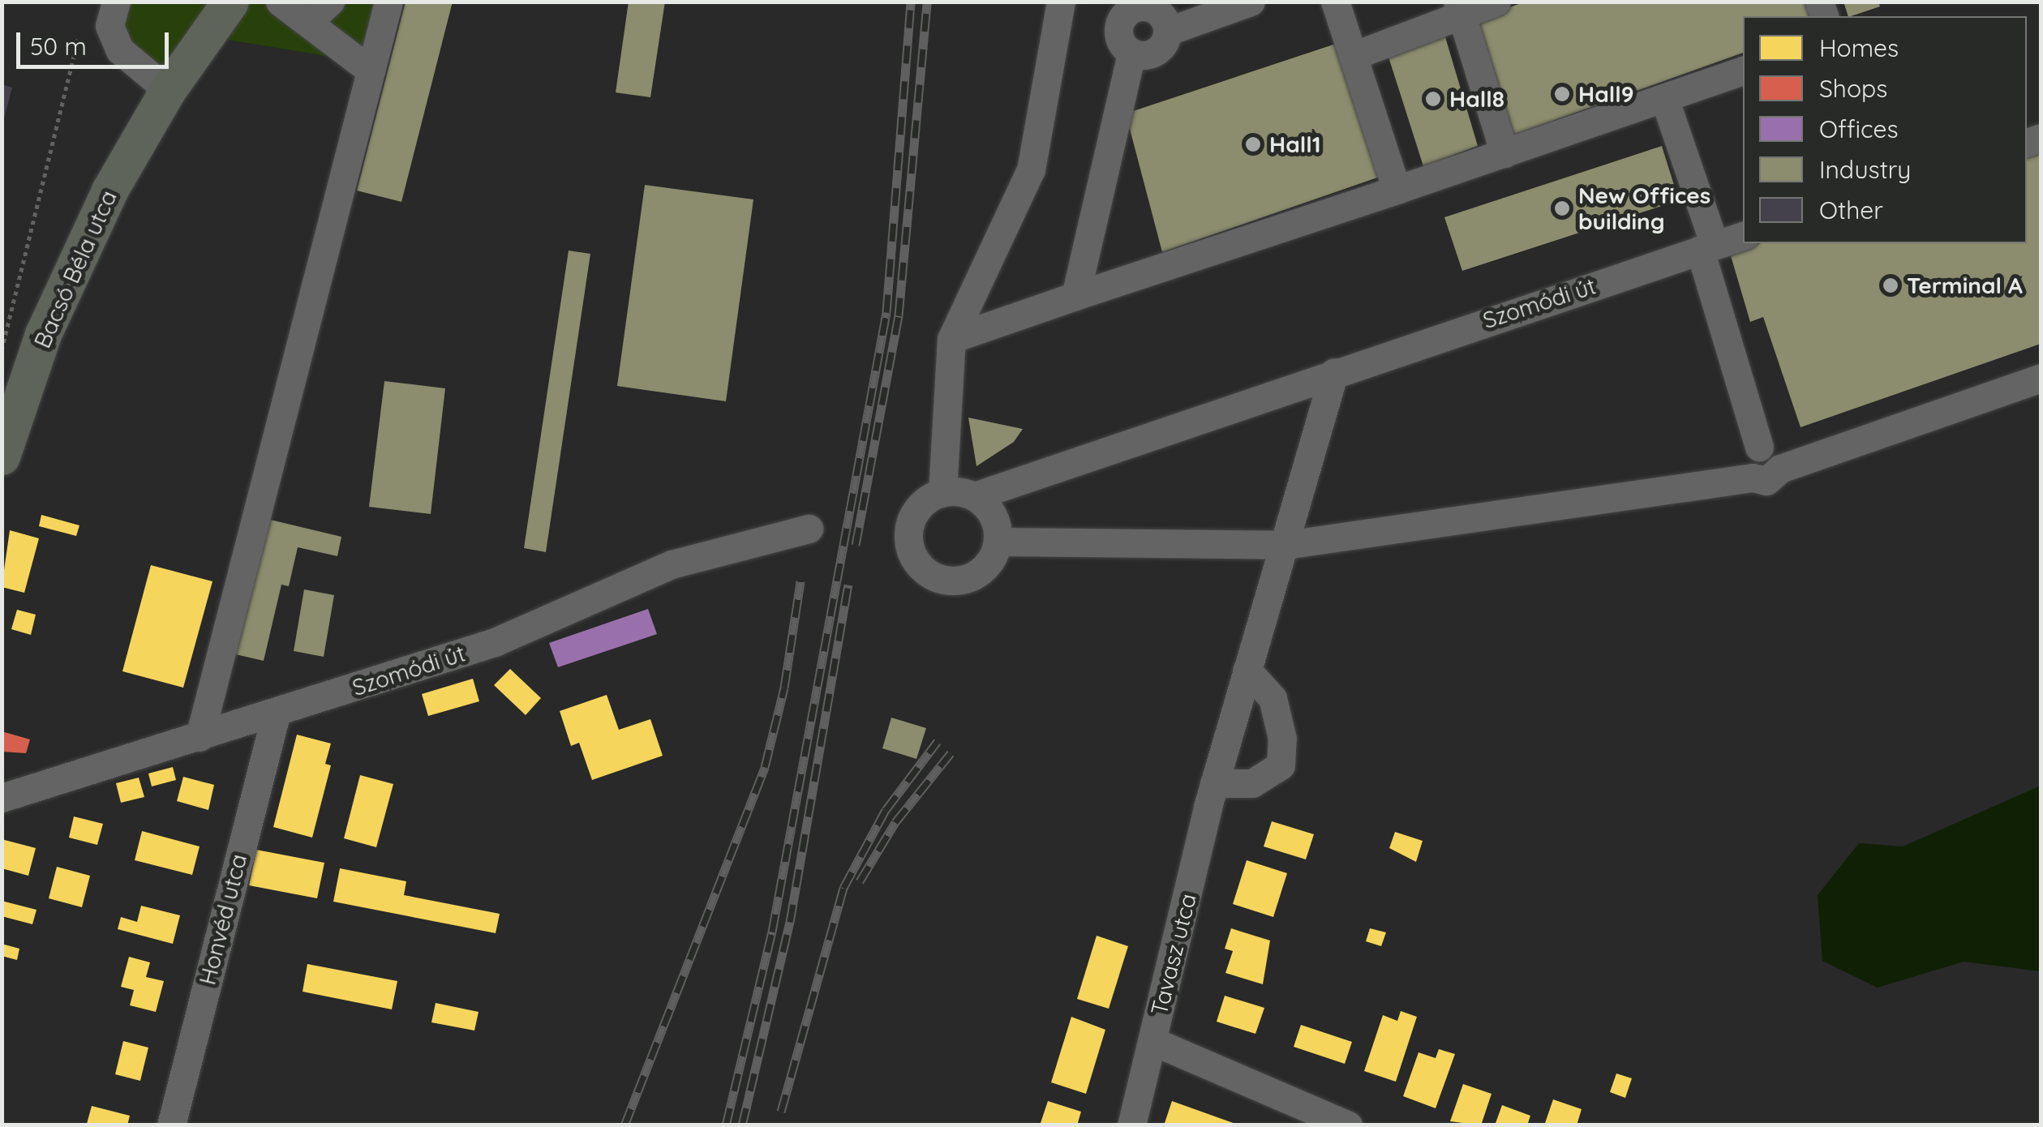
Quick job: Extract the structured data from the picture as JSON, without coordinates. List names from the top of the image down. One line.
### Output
{"streets":{"main road":["Bacsó Béla utca"],"street":["Szomódi út","Honvéd utca","Tavasz utca"]},"crossings":[["Szomódi út","Honvéd utca"],["Szomódi út","Tavasz utca"]],"places":["Hall9","Hall8","Hall1","New Offices building","Terminal A"],"legend":["Homes","Shops","Offices","Industry","Other"],"scale_bar":"50 m"}
